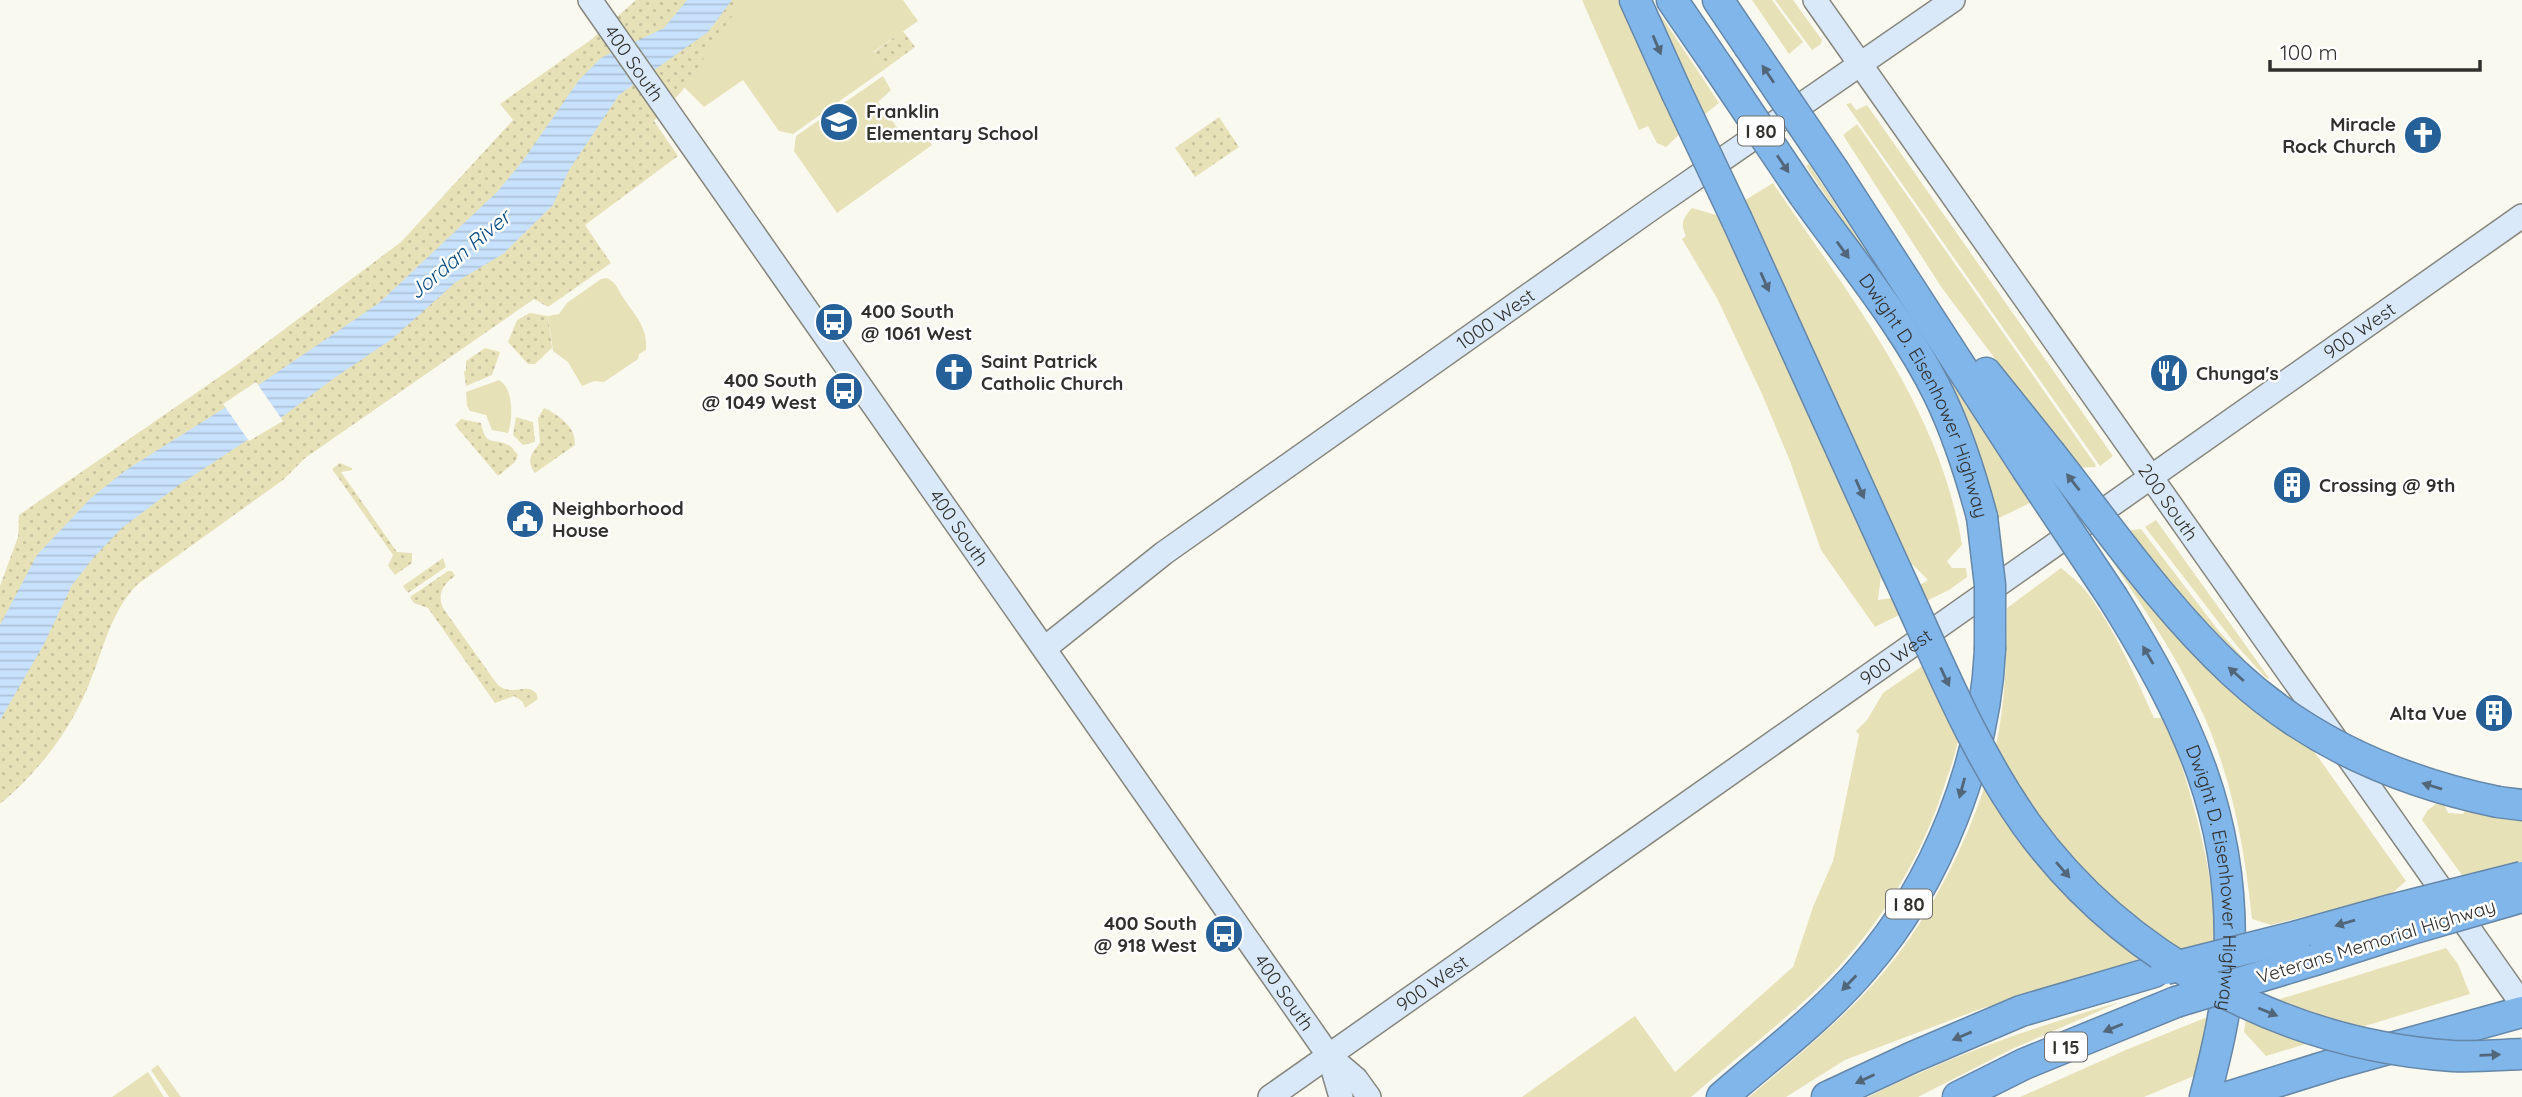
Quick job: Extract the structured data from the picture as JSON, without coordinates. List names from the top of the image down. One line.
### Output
{"streets":{"highway":["I 80","Dwight D. Eisenhower Highway","Veterans Memorial Highway","I 15"],"main road":["400 South","1000 West","900 West","200 South"]},"crossings":[["400 South","1000 West"],["400 South","900 West"],["I 80","Dwight D. Eisenhower Highway"],["1000 West","200 South"],["900 West","200 South"]],"water":["Jordan River"],"places":{"school or university":["Franklin Elementary School"],"church":["Miracle Rock Church","Saint Patrick Catholic Church"],"bus stop":["400 South @ 1061 West","400 South @ 1049 West","400 South @ 918 West"],"restaurant":["Chunga's"],"building":["Crossing @ 9th","Alta Vue"],"public building":["Neighborhood House"]},"scale_bar":"100 m"}
